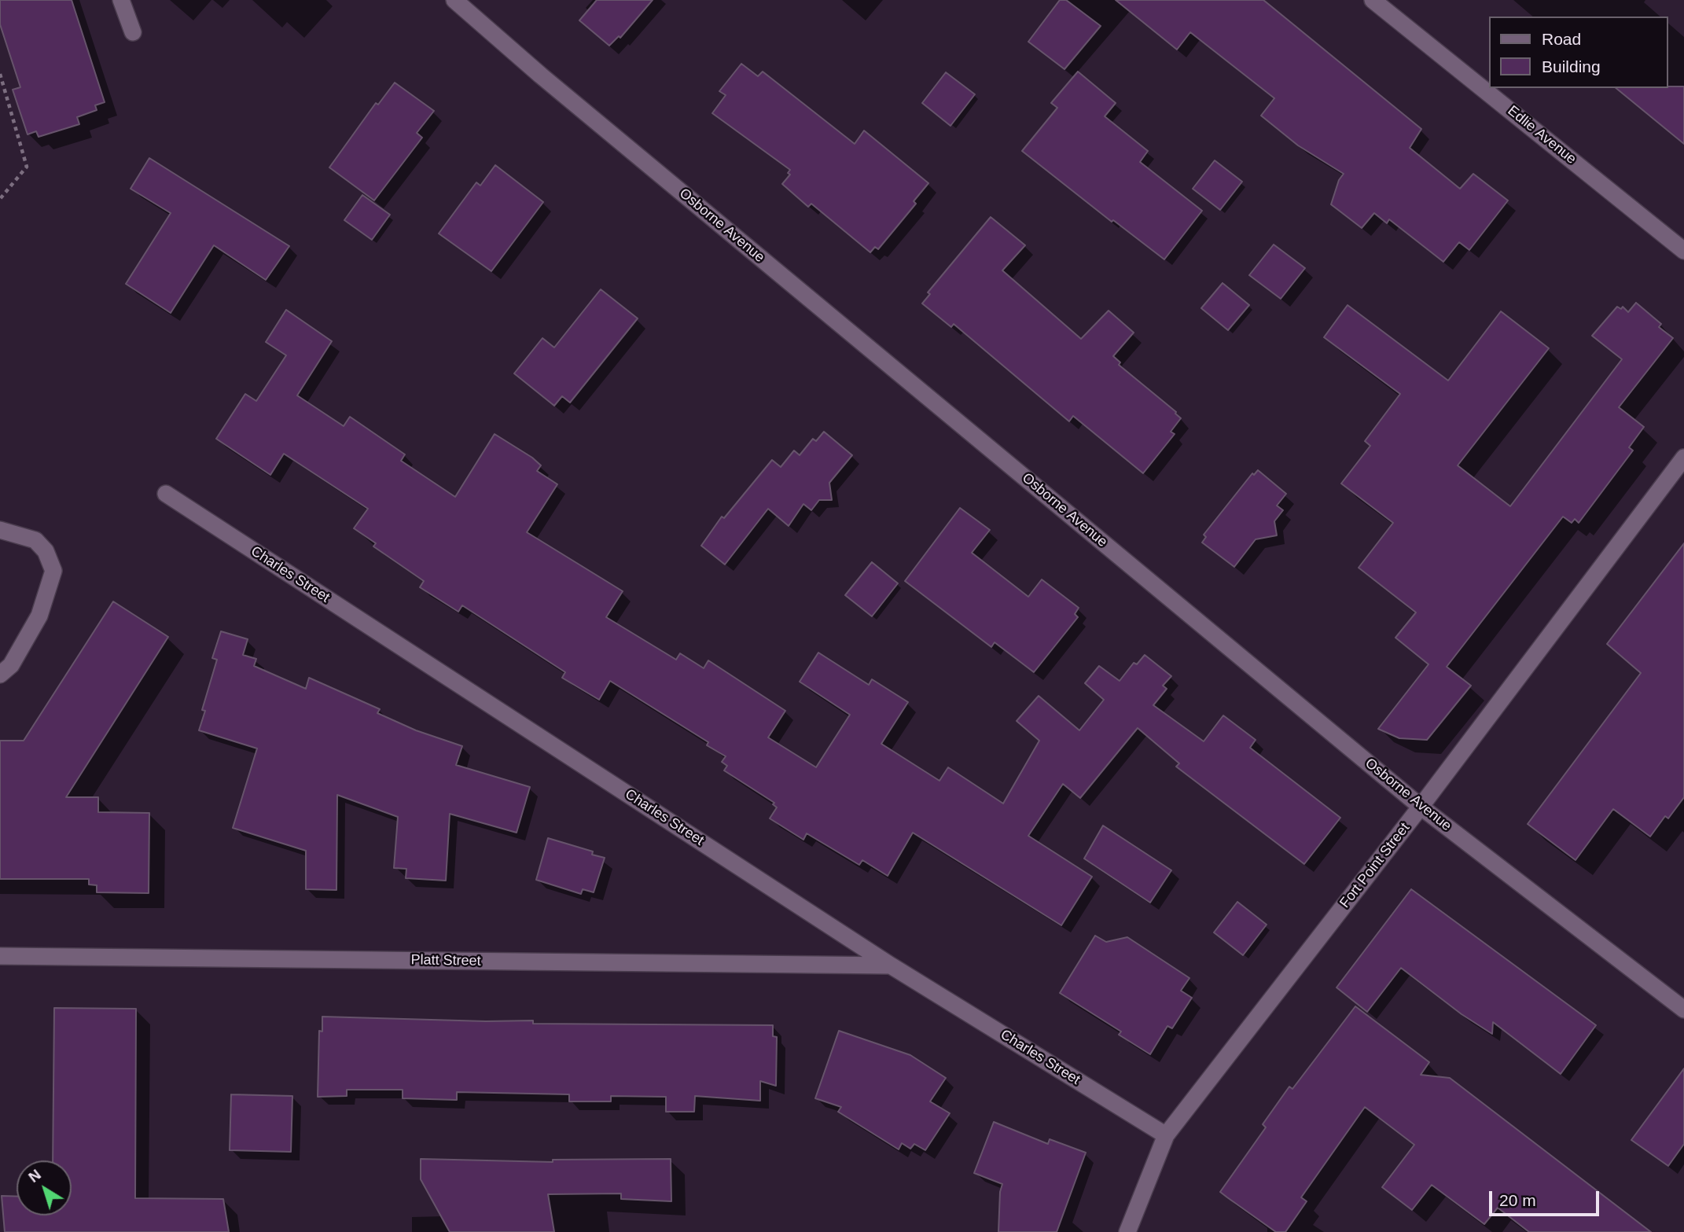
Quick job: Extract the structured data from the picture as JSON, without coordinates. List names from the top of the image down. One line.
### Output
{"streets":{"street":["Edlie Avenue","Osborne Avenue","Charles Street","Fort Point Street","Platt Street"]},"crossings":[["Osborne Avenue","Fort Point Street"],["Charles Street","Fort Point Street"],["Charles Street","Platt Street"]],"legend":["Road","Building"],"scale_bar":"20 m","north":"top left"}
